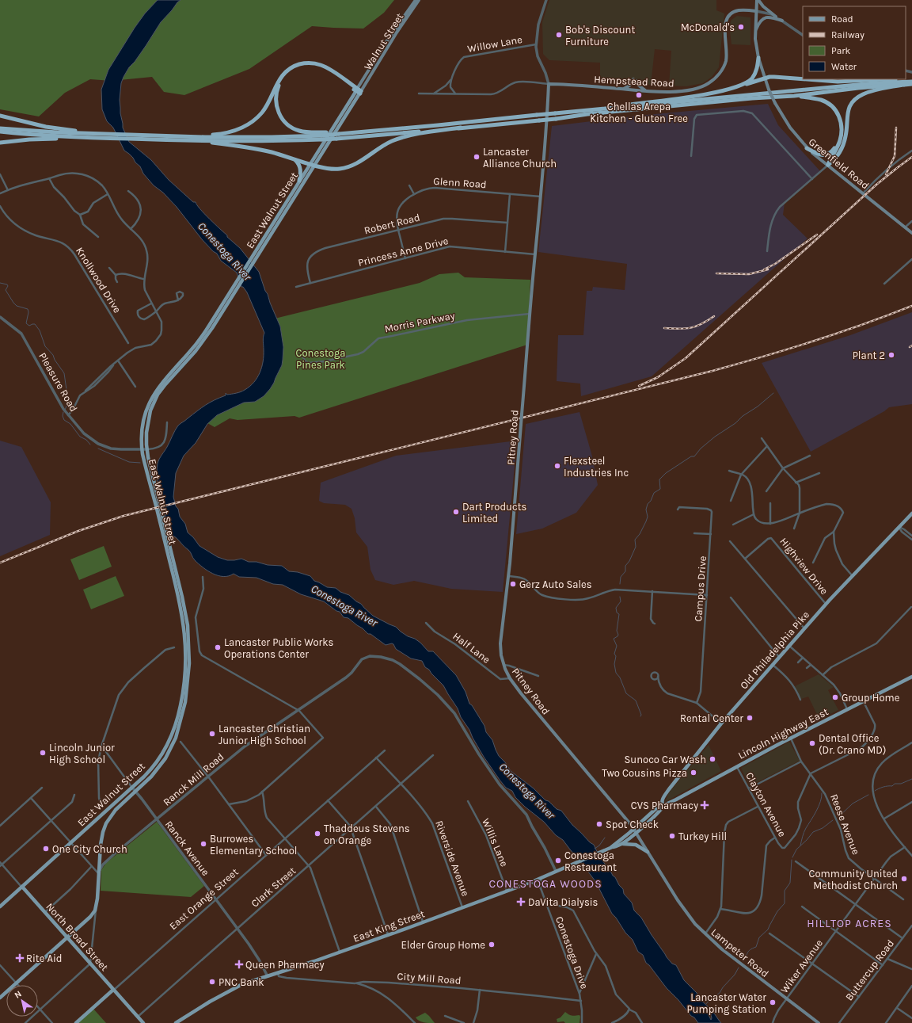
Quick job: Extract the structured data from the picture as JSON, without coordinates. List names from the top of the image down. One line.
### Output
{"streets":{"main road":["Walnut Street","Hempstead Road","Greenfield Road","East Walnut Street","Pitney Road","Old Philadelphia Pike","Lincoln Highway East","East Orange Street","East King Street","North Broad Street","Lampeter Road"],"street":["Willow Lane","Glenn Road","Robert Road","Princess Anne Drive","Knollwood Drive","Morris Parkway","Pleasure Road","Highview Drive","Campus Drive","Half Lane","Ranck Mill Road","Clayton Avenue","Reese Avenue","Willis Lane","Ranck Avenue","Riverside Avenue","Clark Street","Conestoga Drive","Wiker Avenue","Buttercup Road","City Mill Road"]},"crossings":[["Walnut Street","East Walnut Street"],["Willow Lane","Pitney Road"],["Hempstead Road","Greenfield Road"],["Hempstead Road","Pitney Road"],["Glenn Road","Robert Road"],["Glenn Road","Princess Anne Drive"],["Glenn Road","Pitney Road"],["East Walnut Street","Pleasure Road"],["East Walnut Street","Ranck Mill Road"],["East Walnut Street","Ranck Avenue"],["East Walnut Street","North Broad Street"],["Robert Road","Princess Anne Drive"],["Princess Anne Drive","Pitney Road"],["Morris Parkway","Pitney Road"],["Pitney Road","Half Lane"],["Pitney Road","Lincoln Highway East"],["Pitney Road","Lampeter Road"],["Highview Drive","Old Philadelphia Pike"],["Old Philadelphia Pike","Lincoln Highway East"],["Lincoln Highway East","Clayton Avenue"],["Lincoln Highway East","Reese Avenue"],["Lincoln Highway East","East King Street"],["Lincoln Highway East","Lampeter Road"],["Ranck Mill Road","Ranck Avenue"],["Ranck Mill Road","East King Street"],["Clayton Avenue","Reese Avenue"],["Reese Avenue","Wiker Avenue"],["Willis Lane","East King Street"],["Ranck Avenue","Clark Street"],["Ranck Avenue","East Orange Street"],["Ranck Avenue","East King Street"],["Riverside Avenue","Clark Street"],["Riverside Avenue","East Orange Street"],["Riverside Avenue","East King Street"],["Clark Street","North Broad Street"],["East Orange Street","North Broad Street"],["East King Street","Conestoga Drive"],["East King Street","City Mill Road"],["Conestoga Drive","City Mill Road"],["Lampeter Road","Wiker Avenue"]],"districts":["CONESTOGA WOODS","HILLTOP ACRES"],"water":["Conestoga River"],"parks":["Conestoga Pines Park"],"places":{"other":["McDonald's","Bob's Discount Furniture","Chellas Arepa Kitchen - Gluten Free","Lancaster Alliance Church","Plant 2","Flexsteel Industries Inc","Dart Products Limited","Gerz Auto Sales","Lancaster Public Works Operations Center","Group Home","Rental Center","Lancaster Christian Junior High School","Dental Office (Dr. Crano MD)","Lincoln Junior High School","Sunoco Car Wash","Two Cousins Pizza","Spot Check","Thaddeus Stevens on Orange","Turkey Hill","Burrowes Elementary School","One City Church","Conestoga Restaurant","Community United Methodist Church","Elder Group Home","PNC Bank","Lancaster Water Pumping Station"],"health":["CVS Pharmacy","DaVita Dialysis","Rite Aid","Queen Pharmacy"]},"legend":["Road","Railway","Park","Water"],"north":"top left"}
